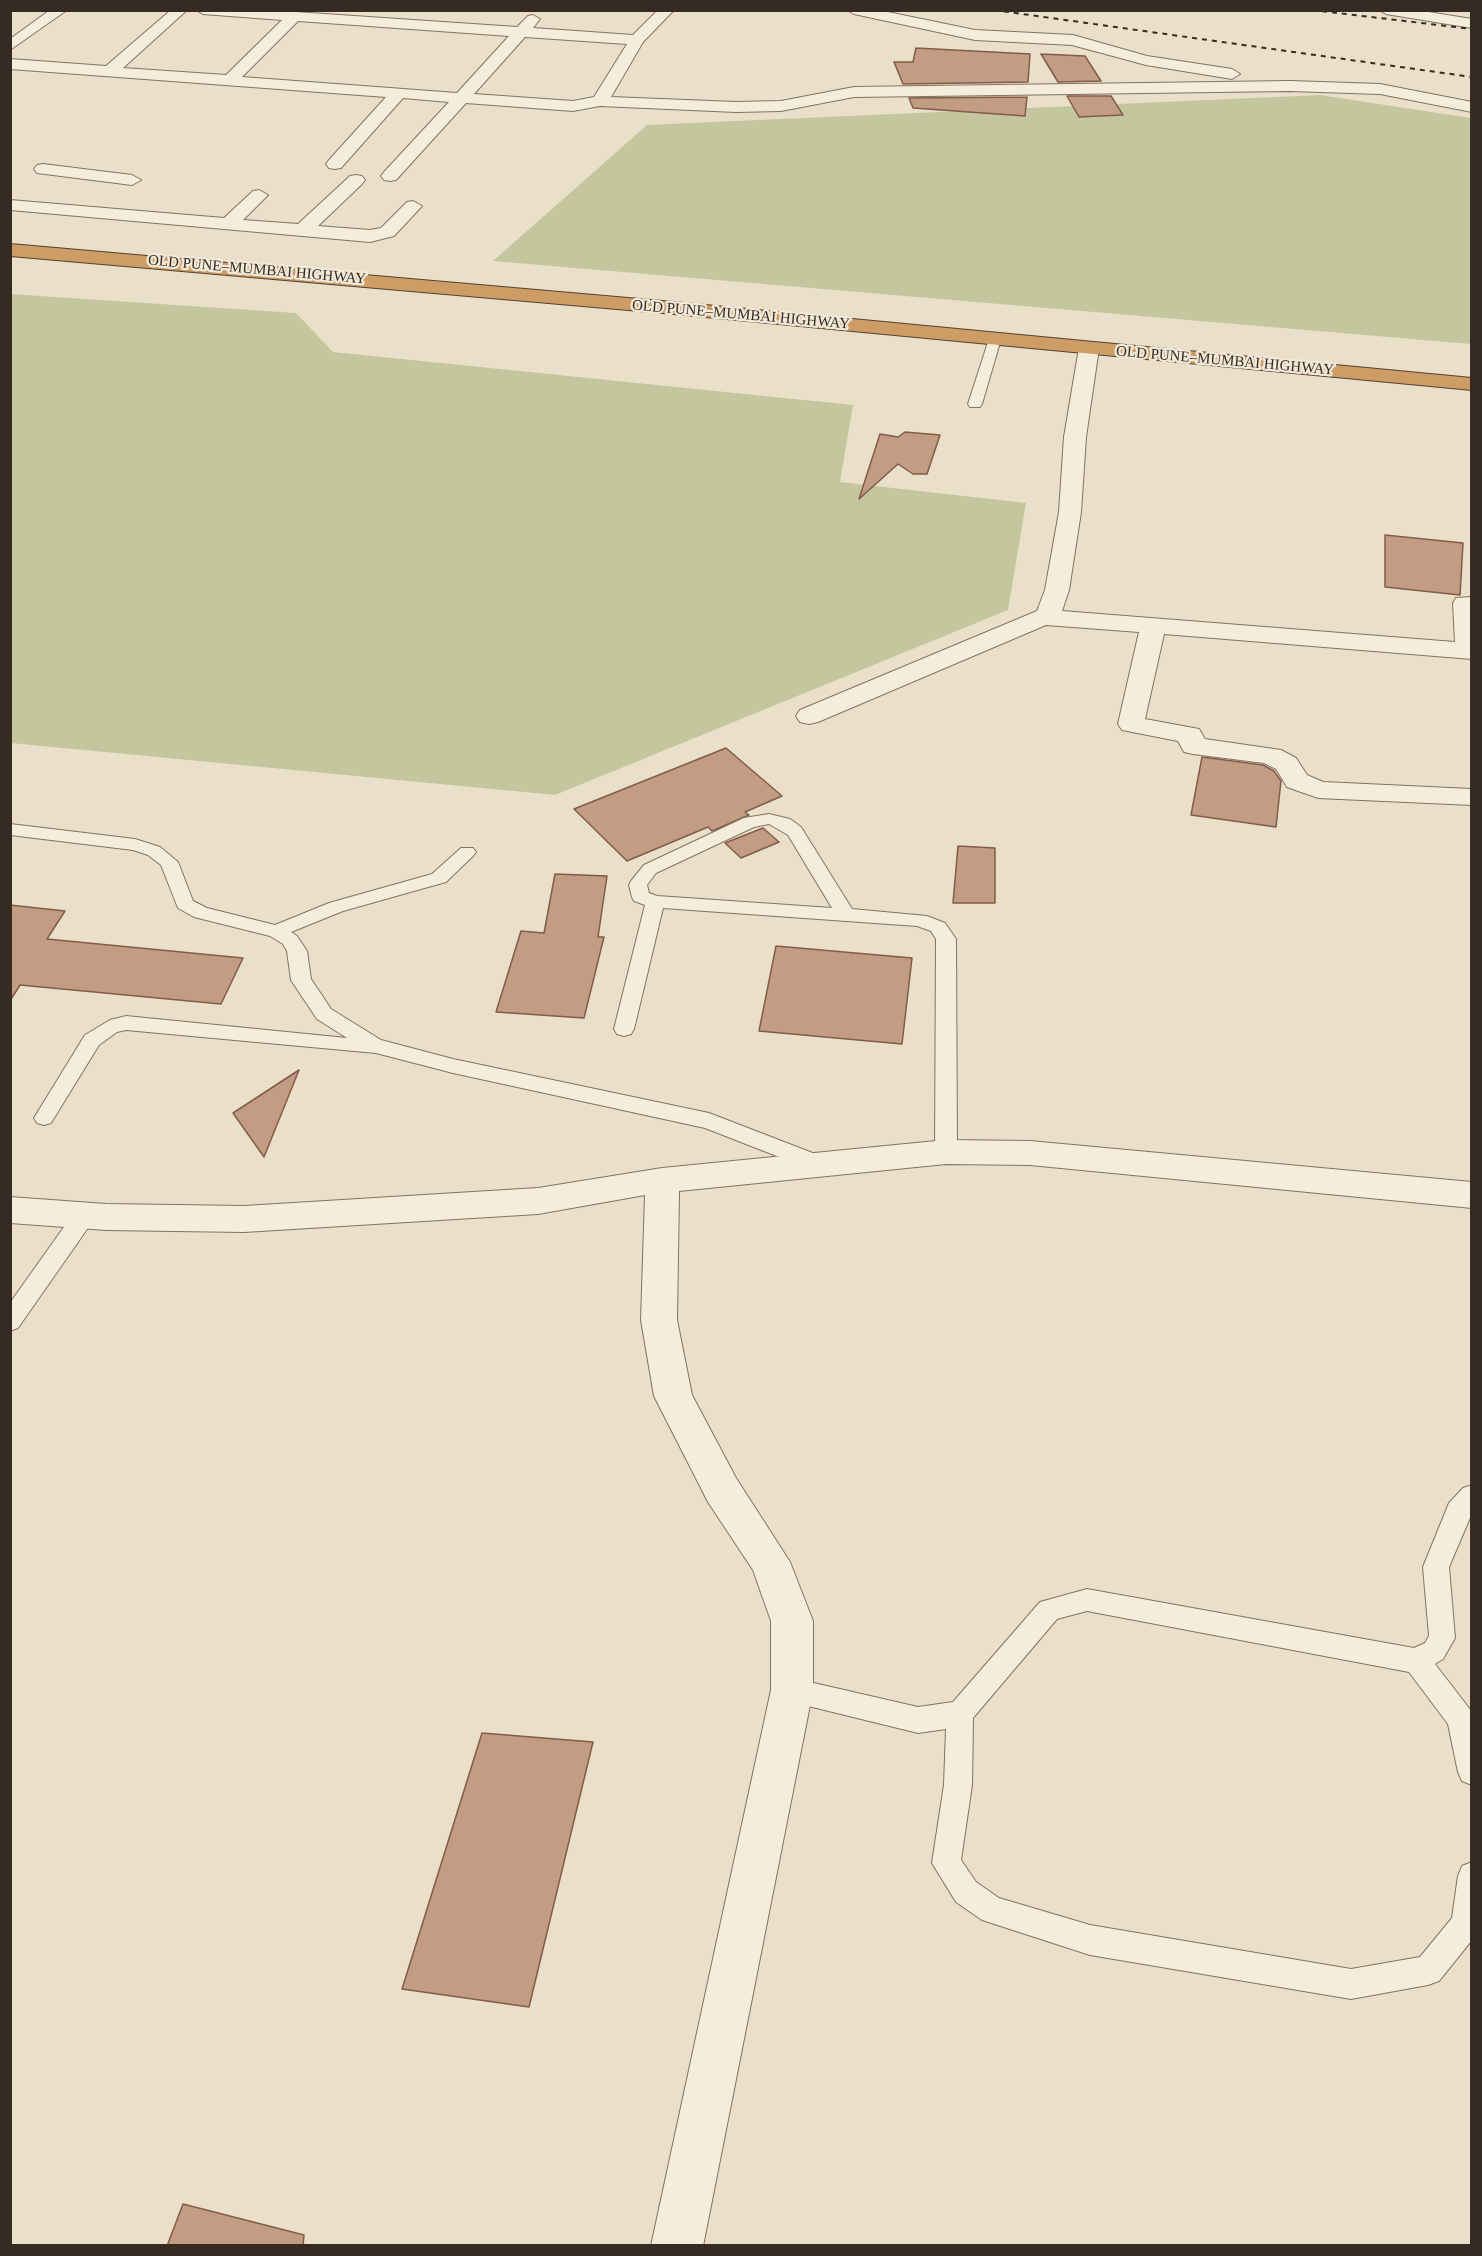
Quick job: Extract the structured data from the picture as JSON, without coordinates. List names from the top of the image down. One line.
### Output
{"streets":{"highway":["OLD PUNE–MUMBAI HIGHWAY"]}}
